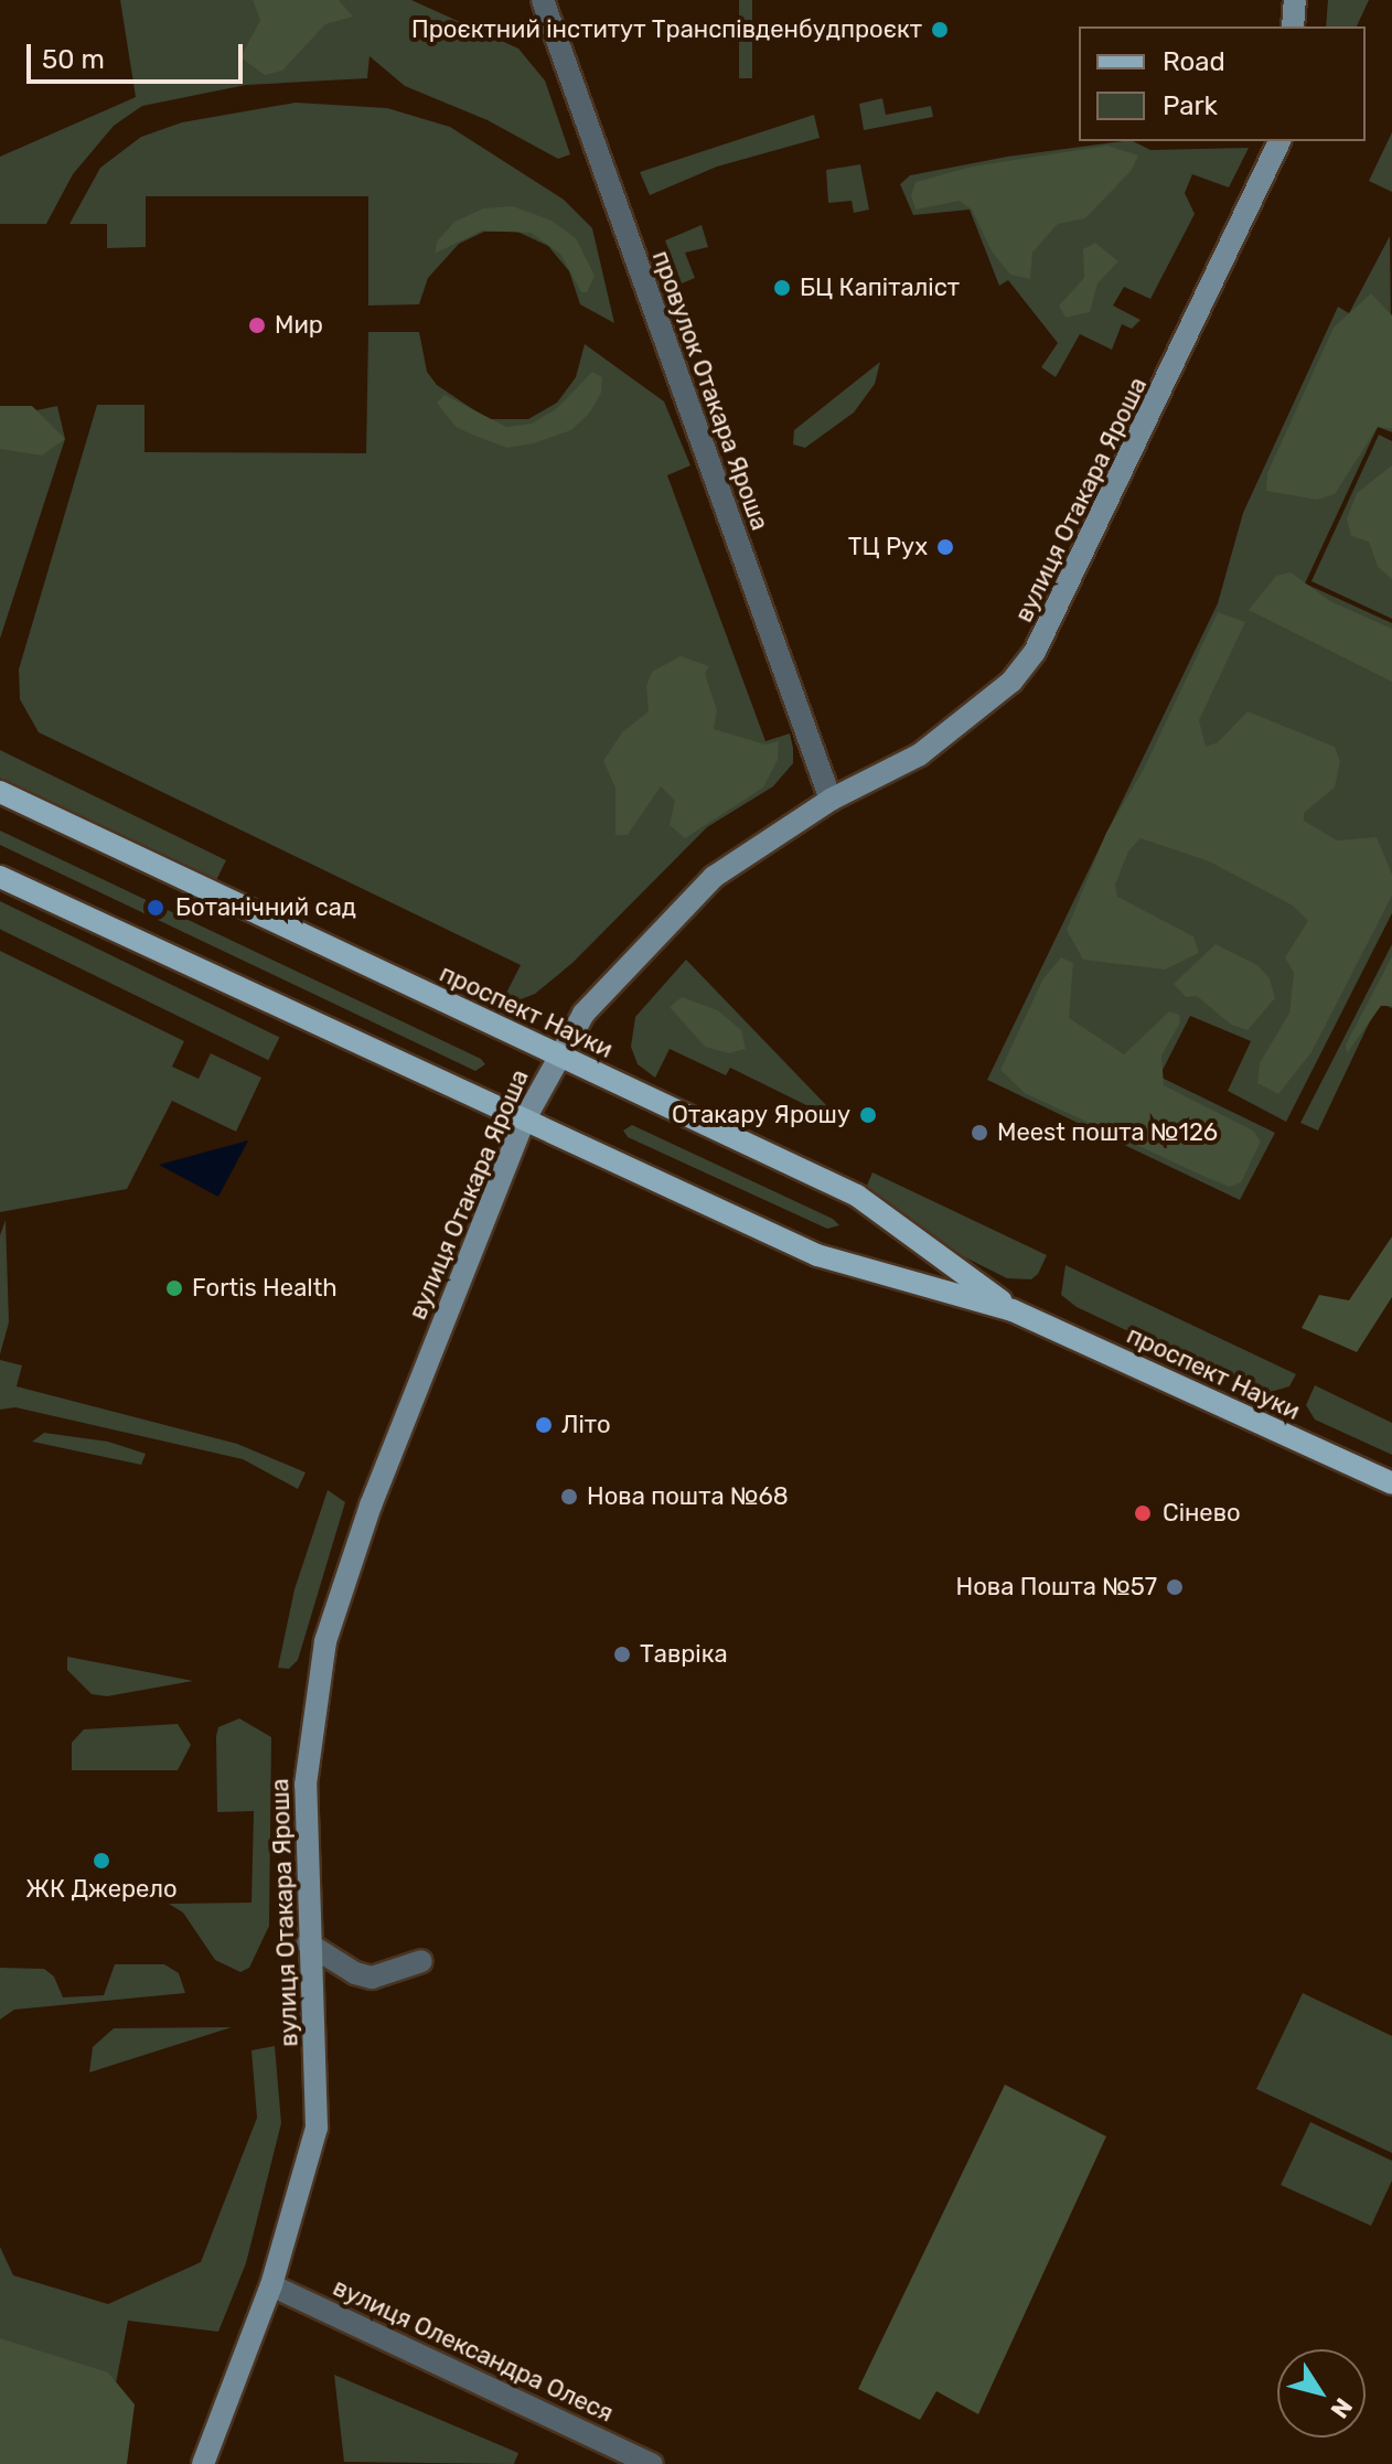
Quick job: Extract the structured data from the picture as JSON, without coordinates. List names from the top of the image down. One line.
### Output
{"streets":{"main road":["проспект Науки"],"street":["провулок Отакара Яроша","вулиця Отакара Яроша","вулиця Олександра Олеся"]},"crossings":[["провулок Отакара Яроша","вулиця Отакара Яроша"],["вулиця Отакара Яроша","проспект Науки"],["вулиця Отакара Яроша","вулиця Олександра Олеся"]],"places":["Проєктний інститут Транспівденбудпроєкт","БЦ Капіталіст","Мир","ТЦ Рух","Ботанічний сад","Отакару Ярошу","Meest пошта №126","Fortis Health","Літо","Нова пошта №68","Сінево","Нова Пошта №57","Тавріка","ЖК Джерело"],"legend":["Road","Park"],"scale_bar":"50 m","north":"bottom right"}
